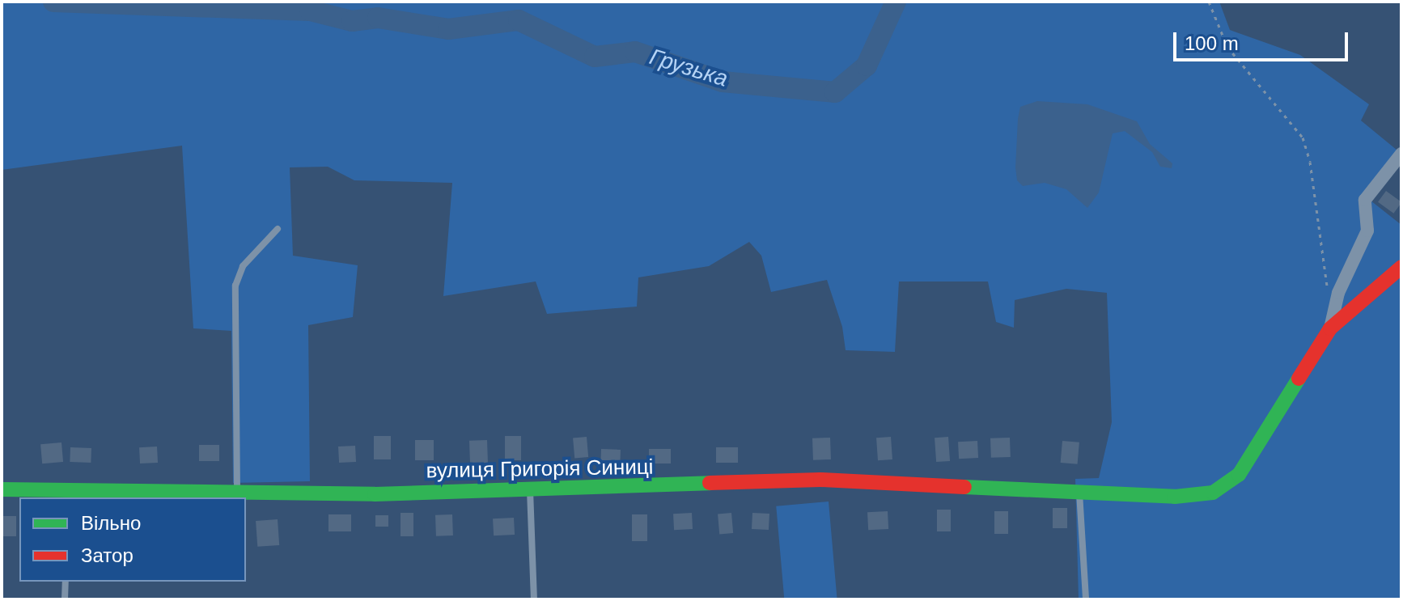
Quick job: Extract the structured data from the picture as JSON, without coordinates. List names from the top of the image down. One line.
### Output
{"streets":{"street":["вулиця Григорія Синиці"]},"water":["Грузька"],"legend":["Вільно","Затор"],"scale_bar":"100 m"}
